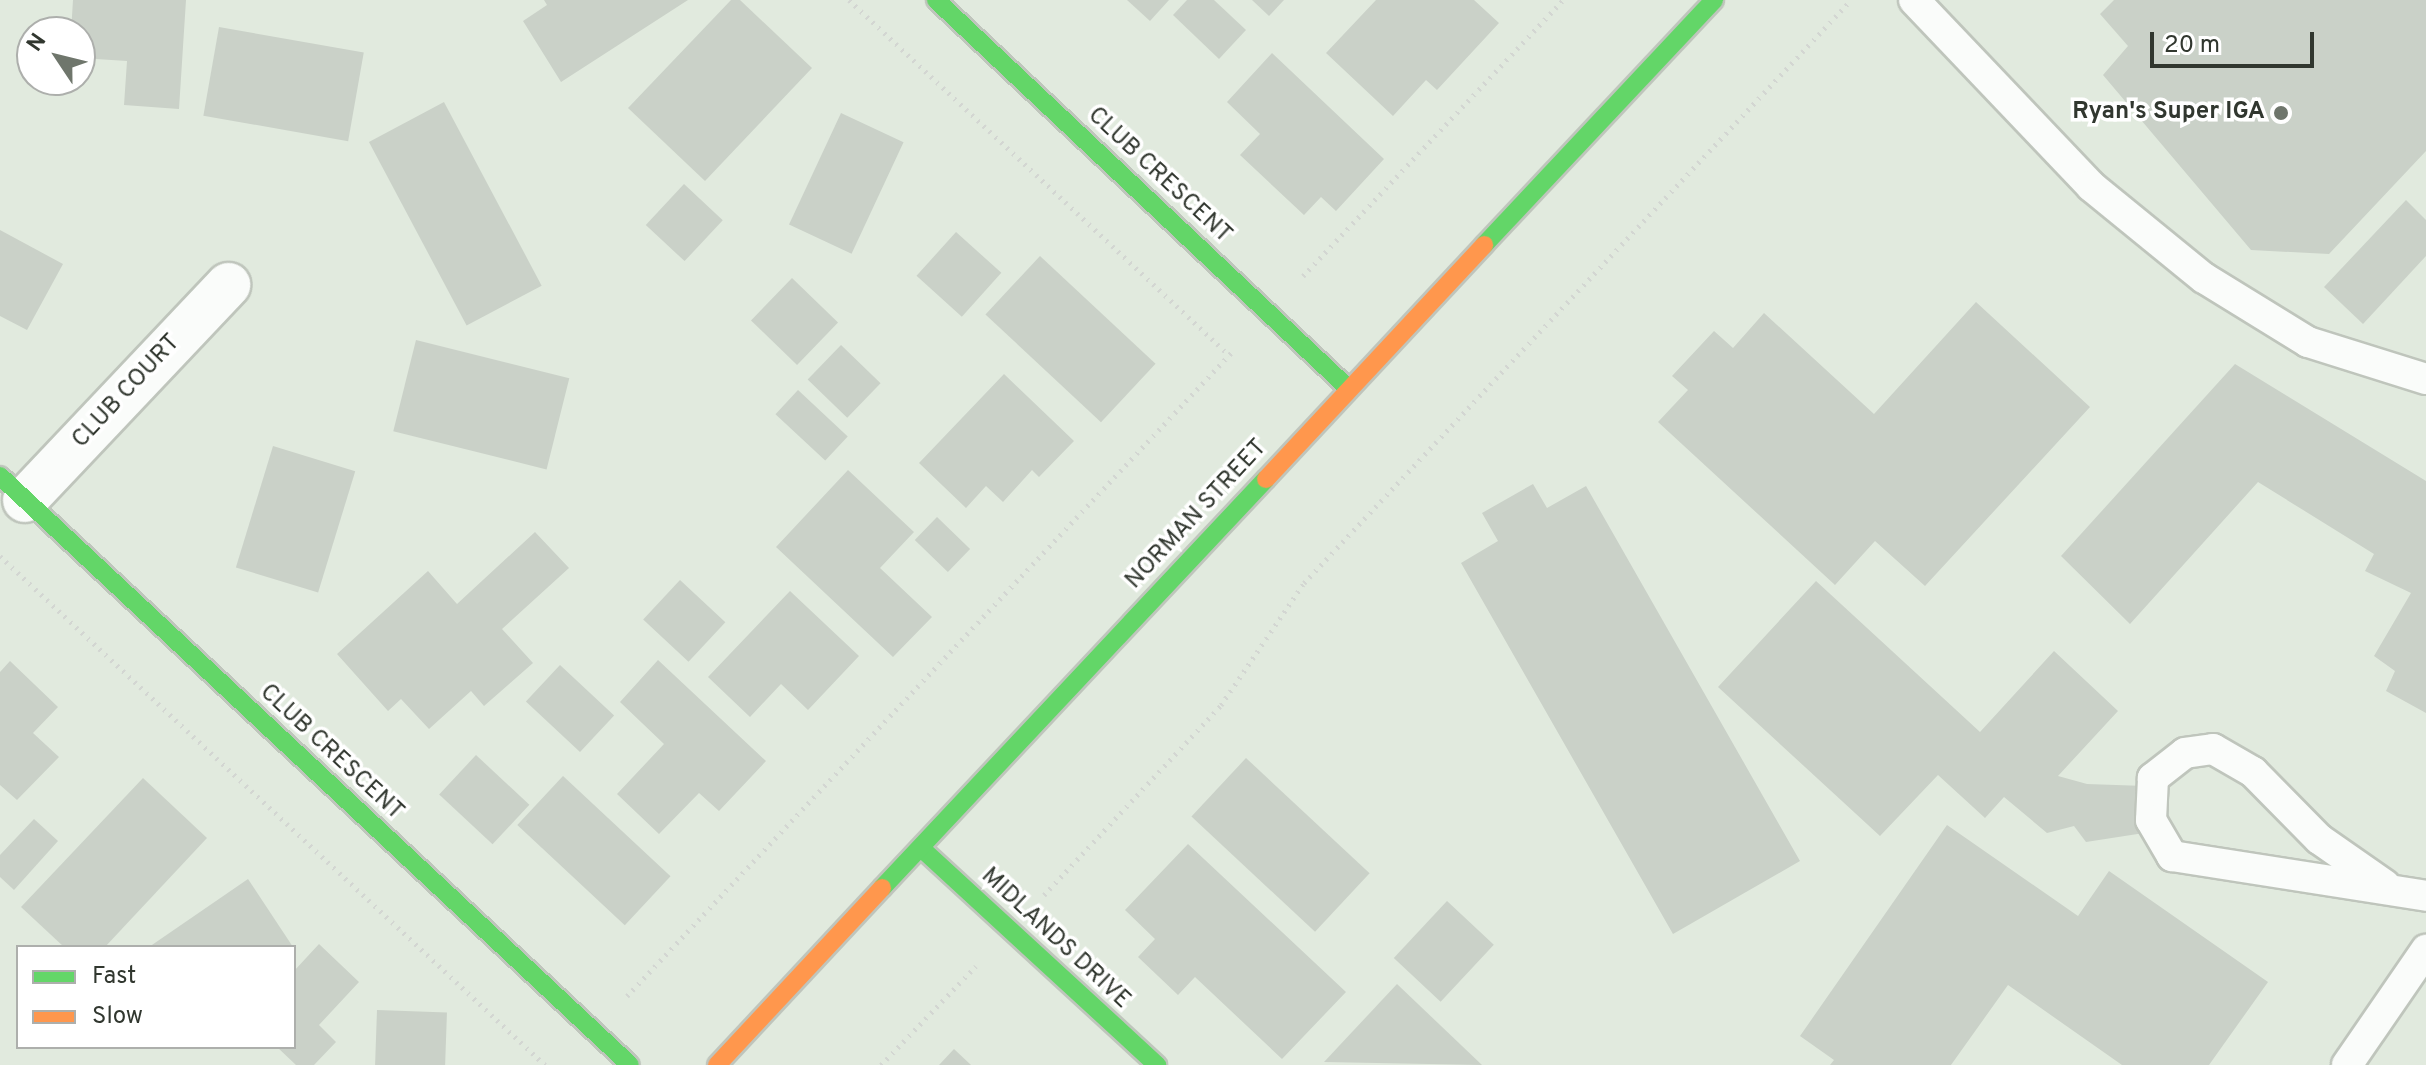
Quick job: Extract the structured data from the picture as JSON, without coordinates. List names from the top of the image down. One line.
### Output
{"streets":{"street":["CLUB CRESCENT","CLUB COURT","NORMAN STREET","MIDLANDS DRIVE"]},"crossings":[["CLUB CRESCENT","CLUB COURT"],["CLUB CRESCENT","NORMAN STREET"],["NORMAN STREET","MIDLANDS DRIVE"]],"places":["Ryan's Super IGA"],"legend":["Fast","Slow"],"scale_bar":"20 m","north":"top left"}
